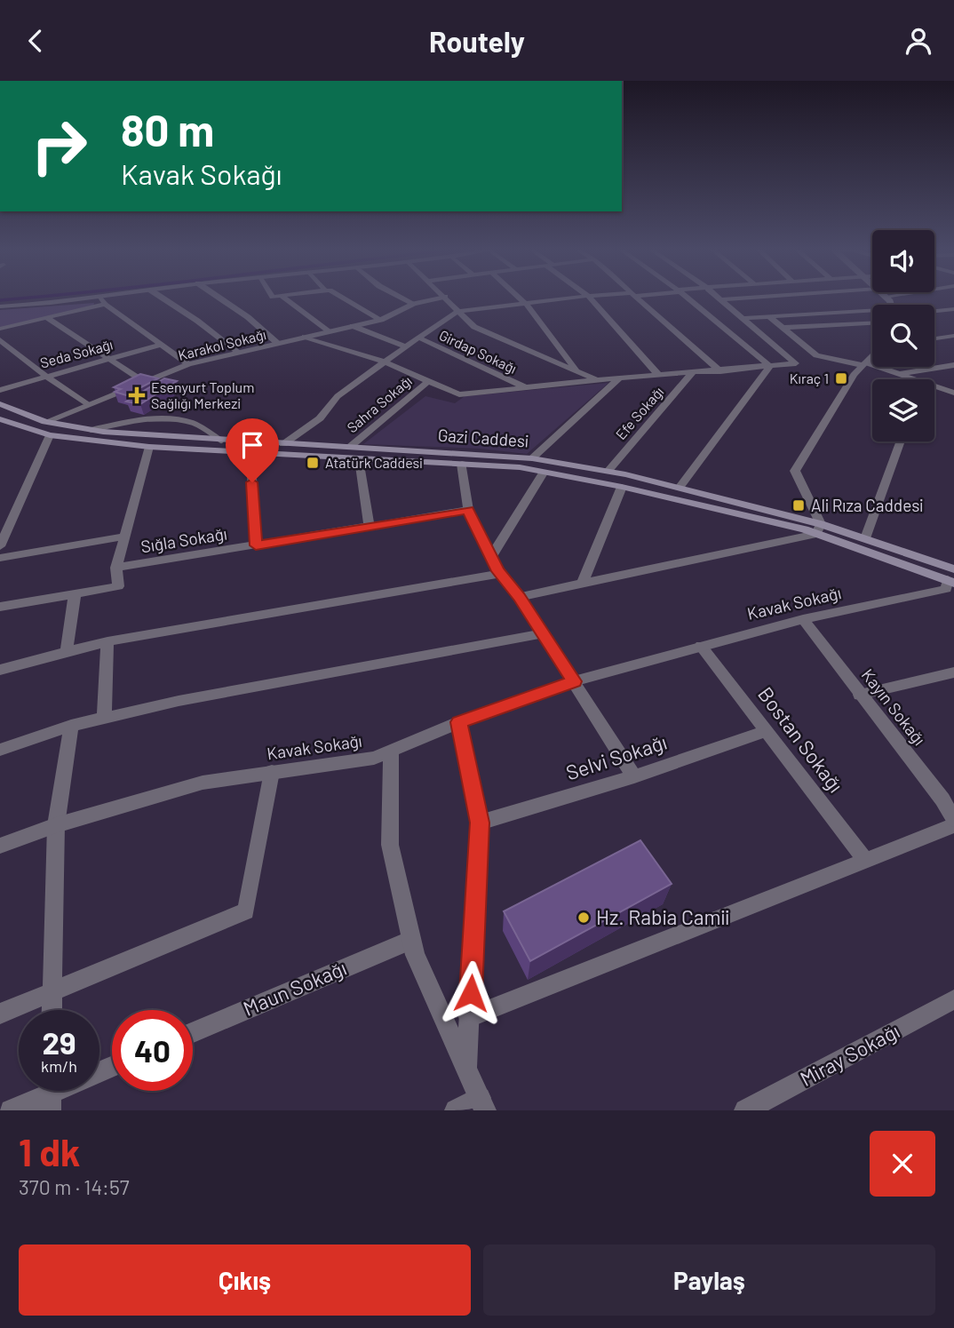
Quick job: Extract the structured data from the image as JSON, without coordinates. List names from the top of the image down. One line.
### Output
{"streets":{"main road":["Gazi Caddesi"],"street":["Karakol Sokağı","Girdap Sokağı","Seda Sokağı","Sahra Sokağı","Efe Sokağı","Sığla Sokağı","Kavak Sokağı","Kayın Sokağı","Bostan Sokağı","Selvi Sokağı","Maun Sokağı","Miray Sokağı"]},"crossings":[["Karakol Sokağı","Gazi Caddesi"],["Sahra Sokağı","Gazi Caddesi"],["Efe Sokağı","Gazi Caddesi"],["Gazi Caddesi","Kavak Sokağı"],["Kavak Sokağı","Kayın Sokağı"],["Kavak Sokağı","Bostan Sokağı"],["Bostan Sokağı","Selvi Sokağı"]],"places":{"transit":["Kıraç 1","Atatürk Caddesi","Ali Rıza Caddesi"],"health":["Esenyurt Toplum Sağlığı Merkezi"],"other":["Hz. Rabia Camii"]},"page":{"header":"Routely","turn":["80 m","Kavak Sokağı"],"speed":"29 km/h","limit":"40","heading":["1 dk","370 m · 14:57"],"buttons":["Çıkış","Paylaş"]}}
